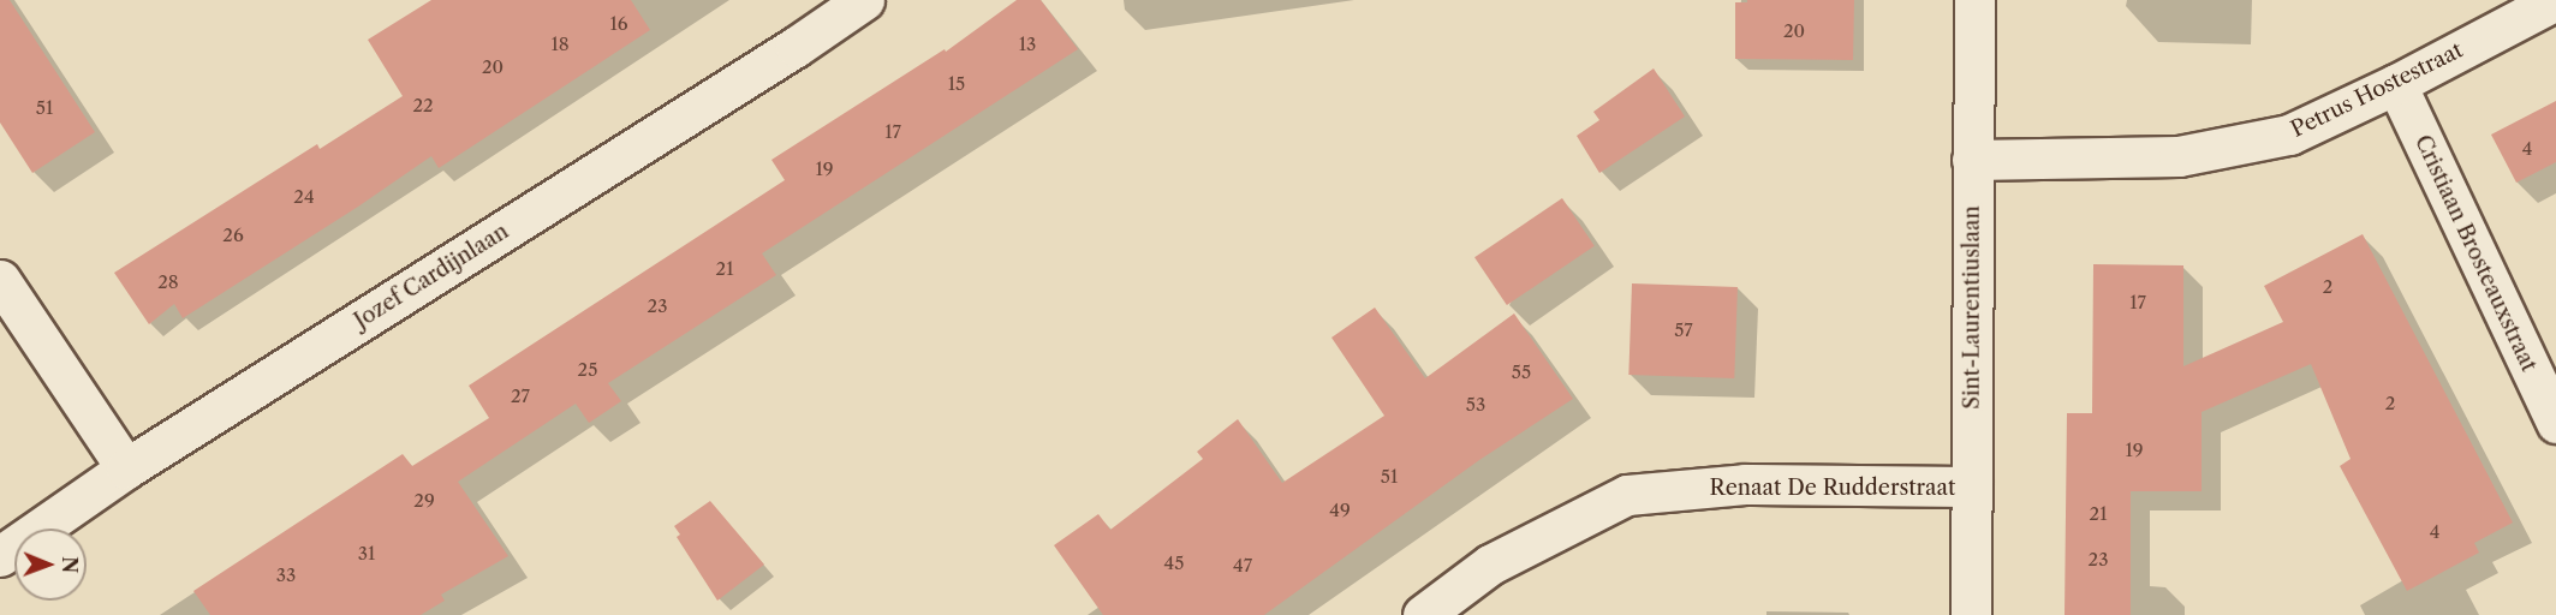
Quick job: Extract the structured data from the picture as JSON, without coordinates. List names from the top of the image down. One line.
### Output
{"streets":{"street":["Petrus Hostestraat","Cristiaan Brosteauxstraat","Jozef Cardijnlaan","Sint-Laurentiuslaan","Renaat De Rudderstraat"]},"crossings":[["Petrus Hostestraat","Cristiaan Brosteauxstraat"],["Petrus Hostestraat","Sint-Laurentiuslaan"],["Sint-Laurentiuslaan","Renaat De Rudderstraat"]],"house_numbers":["16","20","18","13","20","15","22","51","17","4","19","24","26","21","28","2","17","23","57","25","55","27","2","53","19","51","29","49","21","4","31","23","45","47","33"],"north":"right"}
